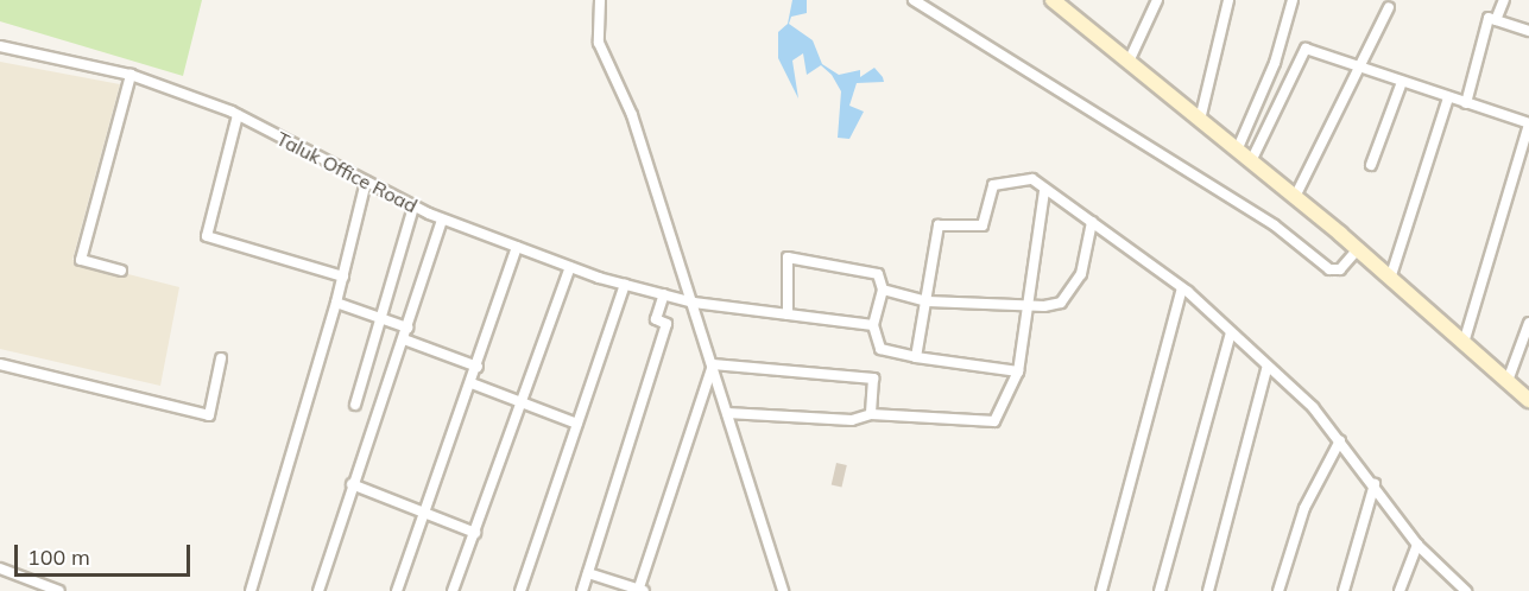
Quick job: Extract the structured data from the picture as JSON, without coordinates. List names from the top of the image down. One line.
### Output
{"streets":{"street":["Taluk Office Road"]},"scale_bar":"100 m"}
